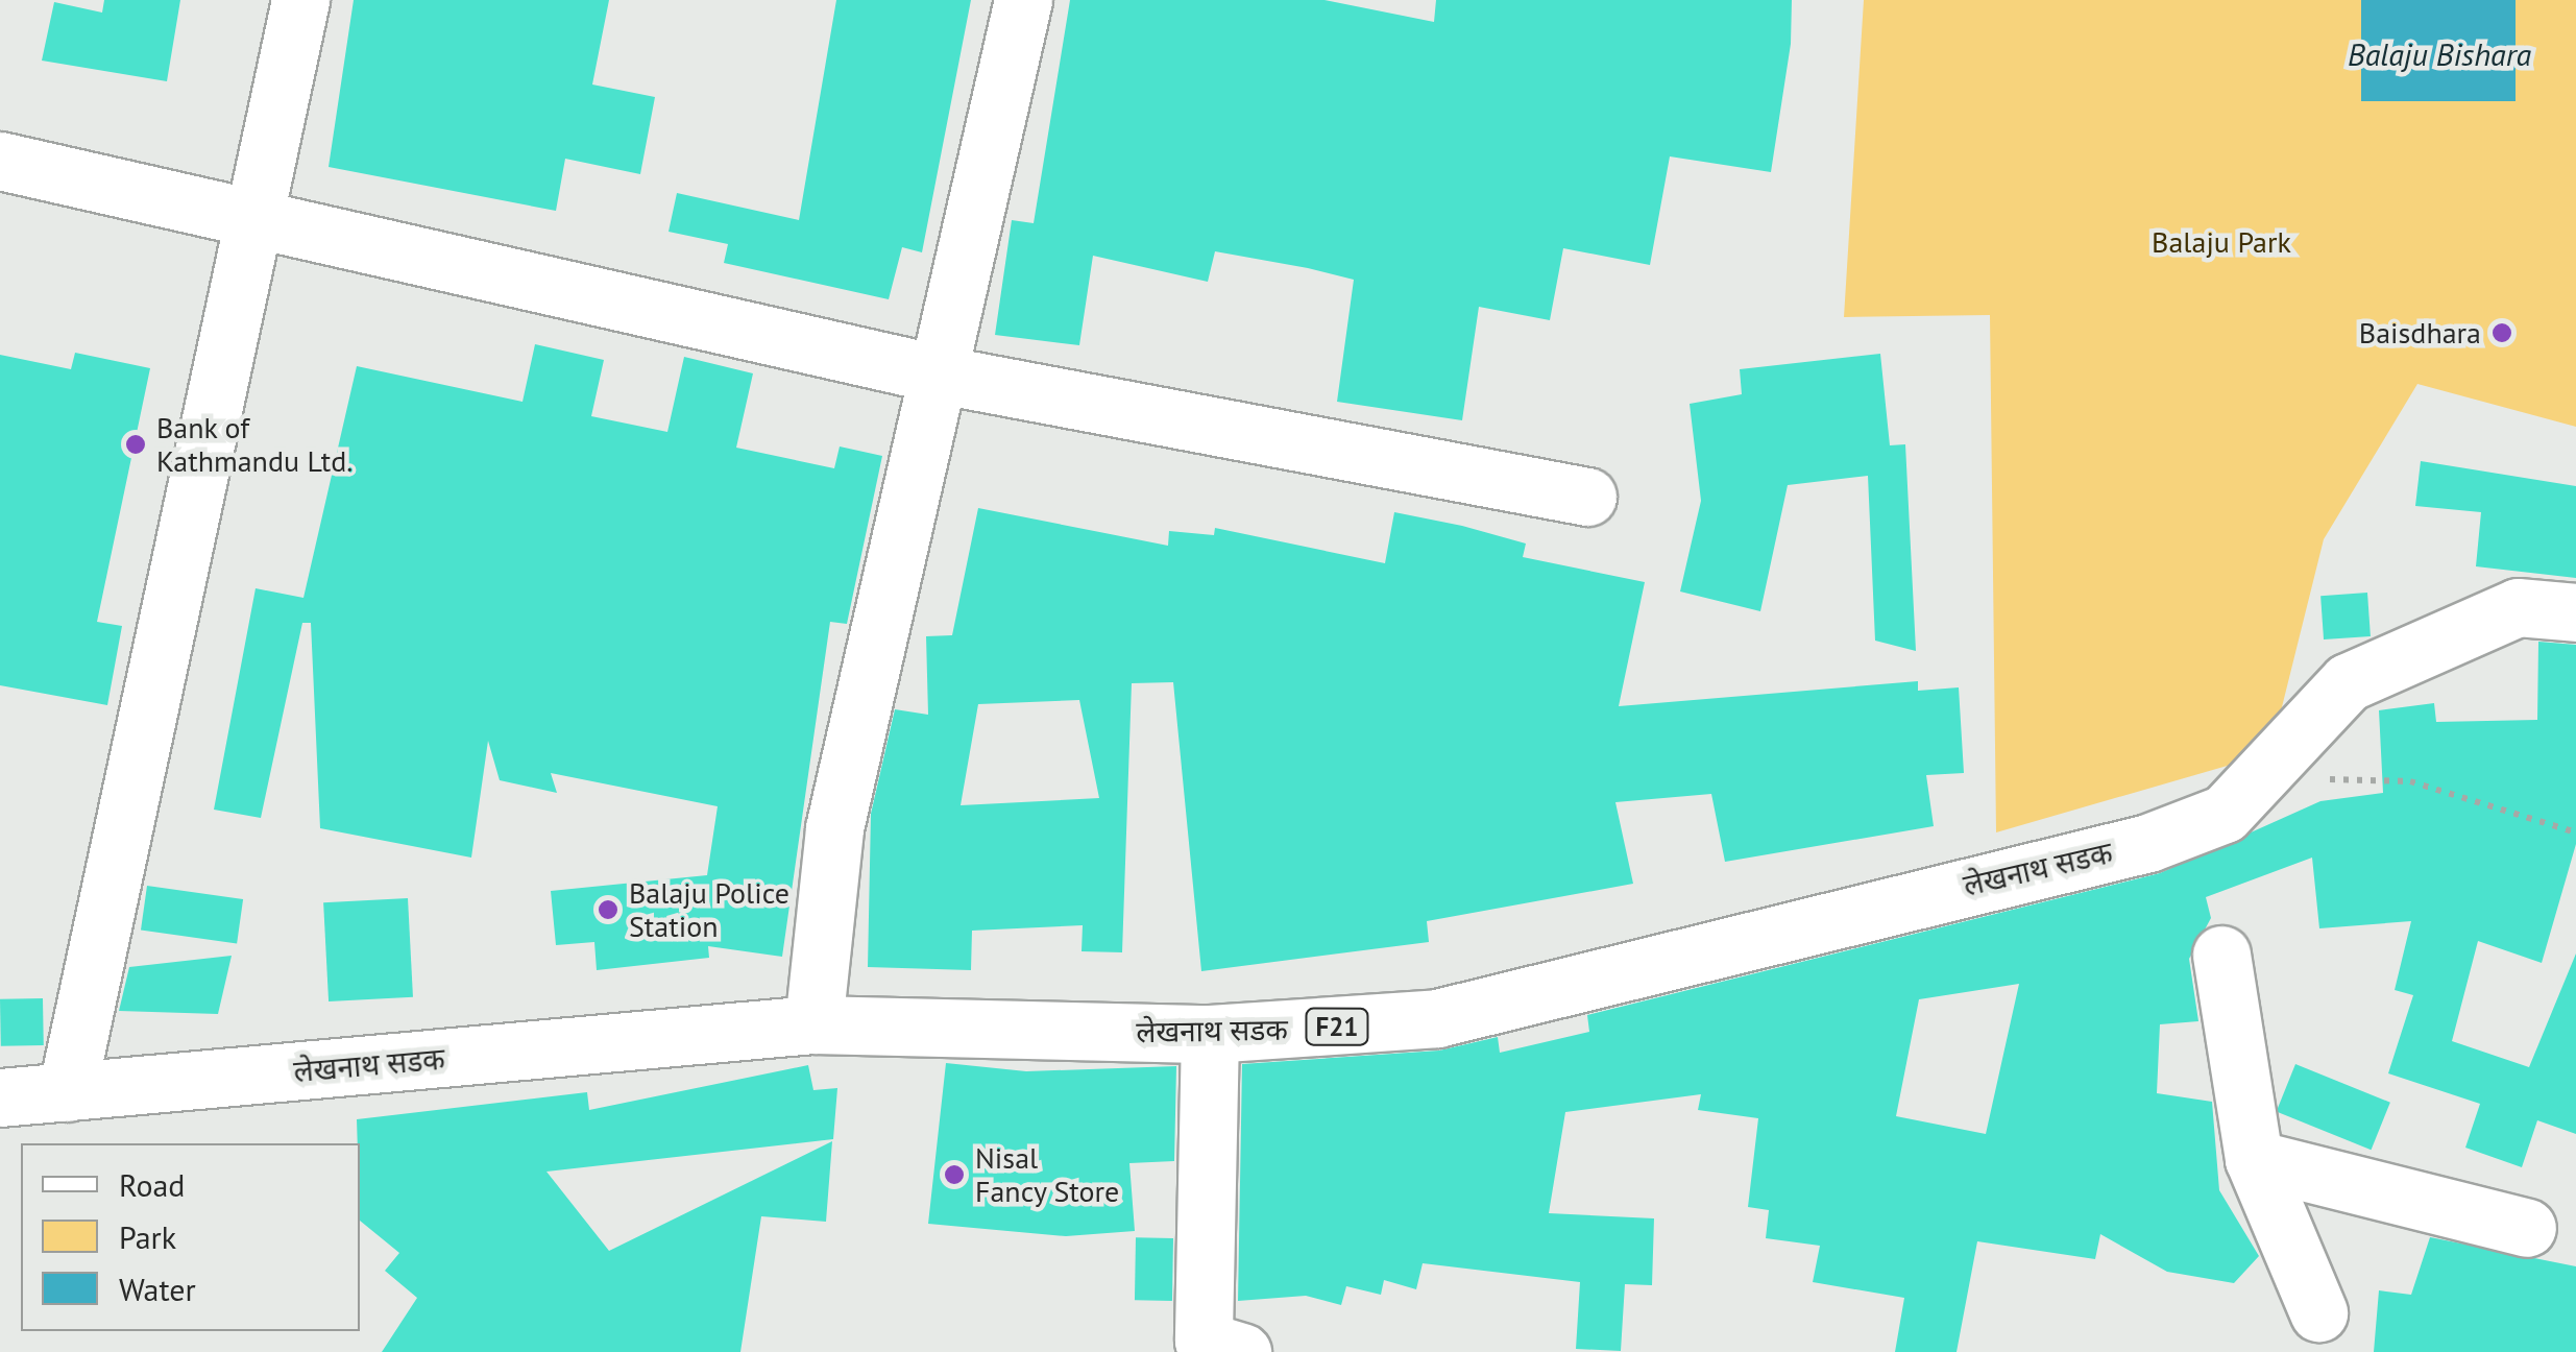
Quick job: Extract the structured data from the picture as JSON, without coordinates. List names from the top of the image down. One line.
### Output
{"streets":{"street":["लेखनाथ सडक","F21"]},"water":["Balaju Bishara"],"parks":["Balaju Park"],"places":["Baisdhara","Bank of Kathmandu Ltd.","Balaju Police Station","Nisal Fancy Store"],"legend":["Road","Park","Water"]}
